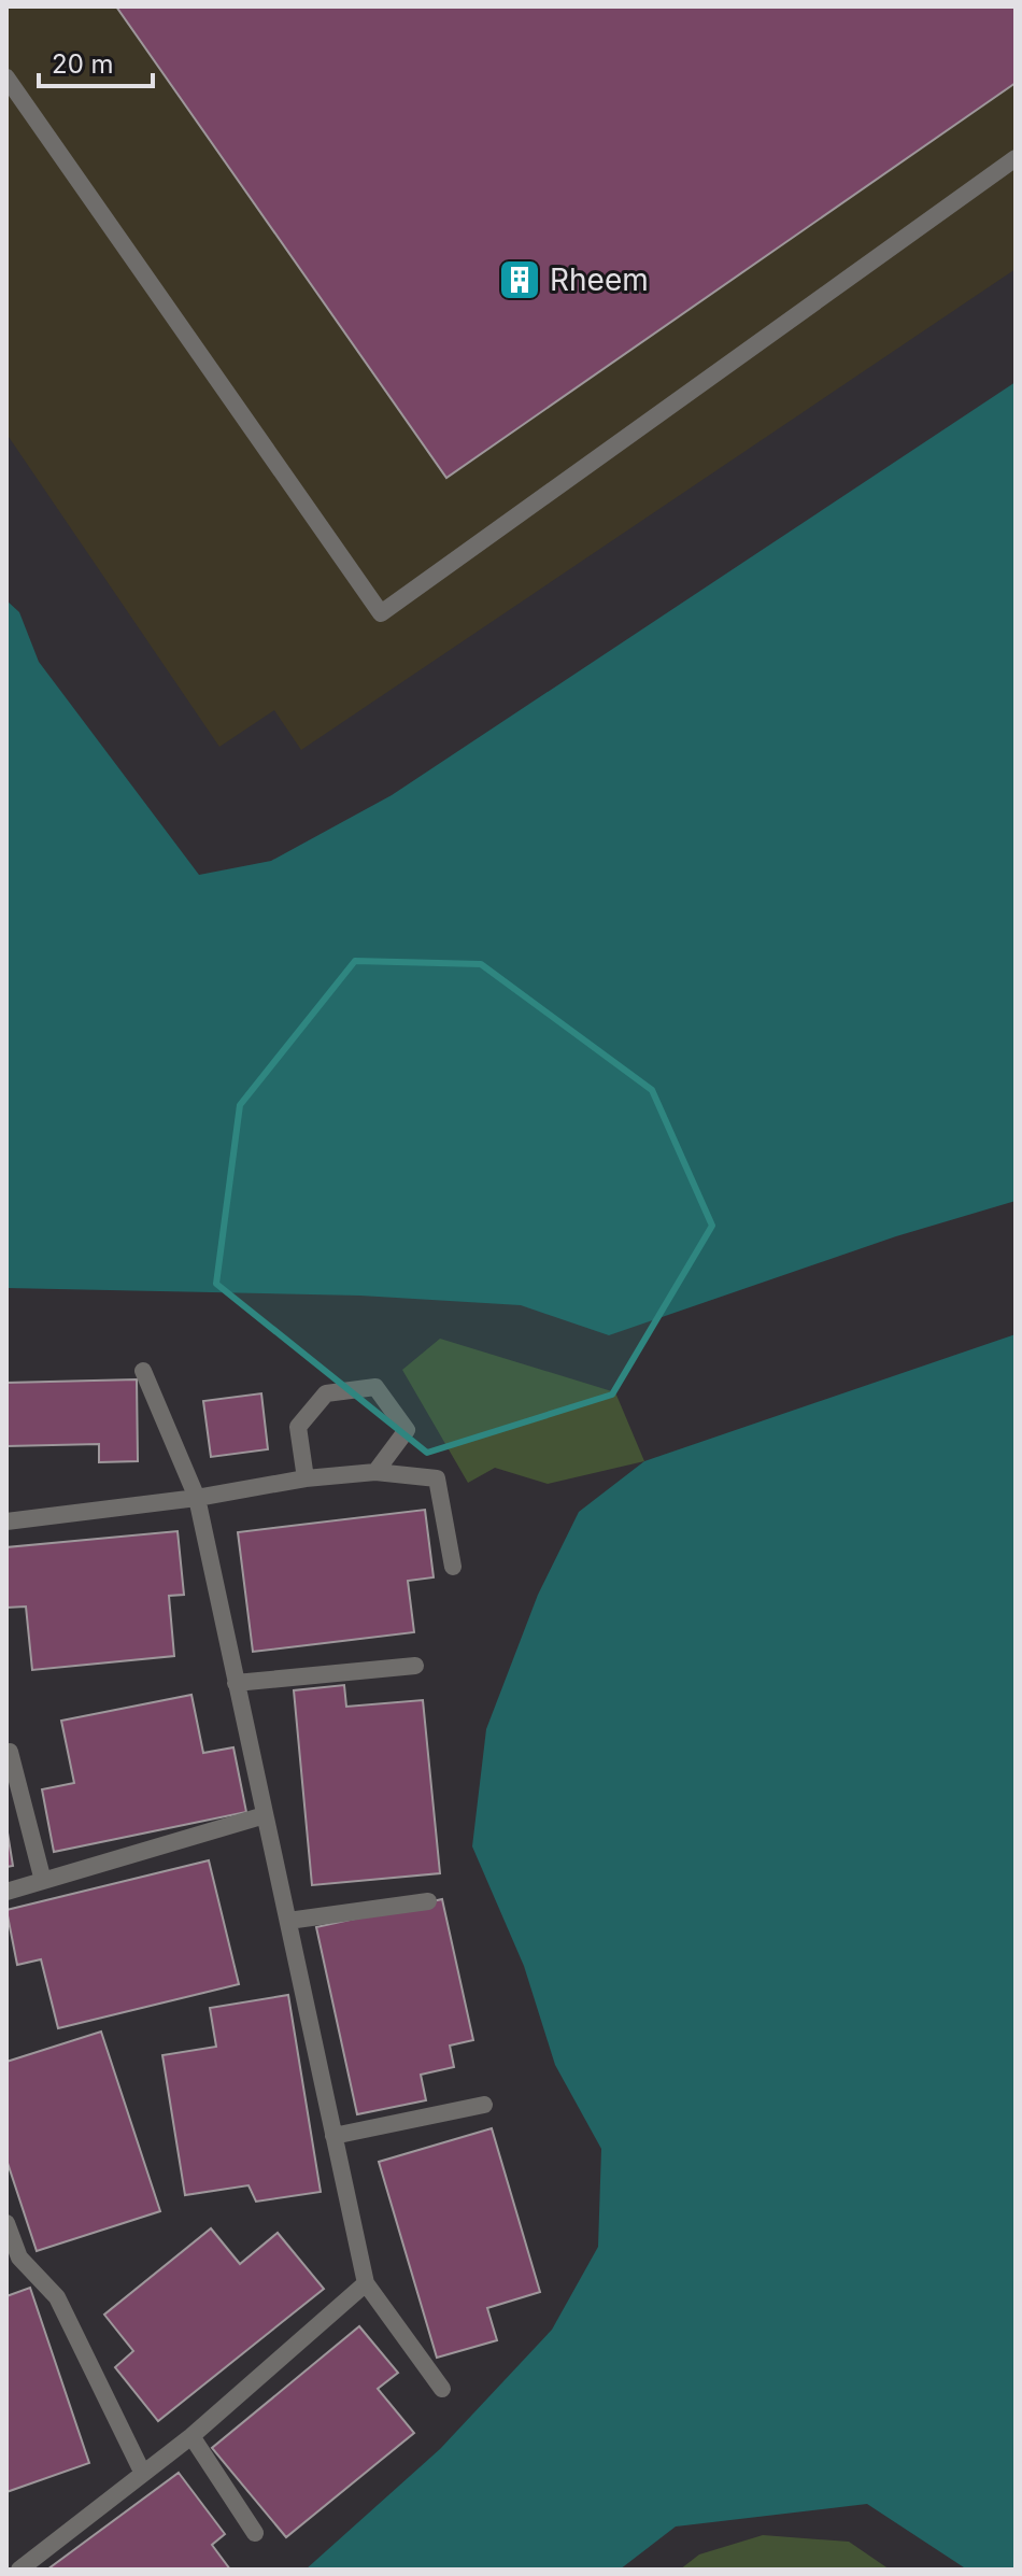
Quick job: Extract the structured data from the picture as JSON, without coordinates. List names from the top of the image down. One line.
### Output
{"places":{"building":["Rheem"]},"scale_bar":"20 m"}
